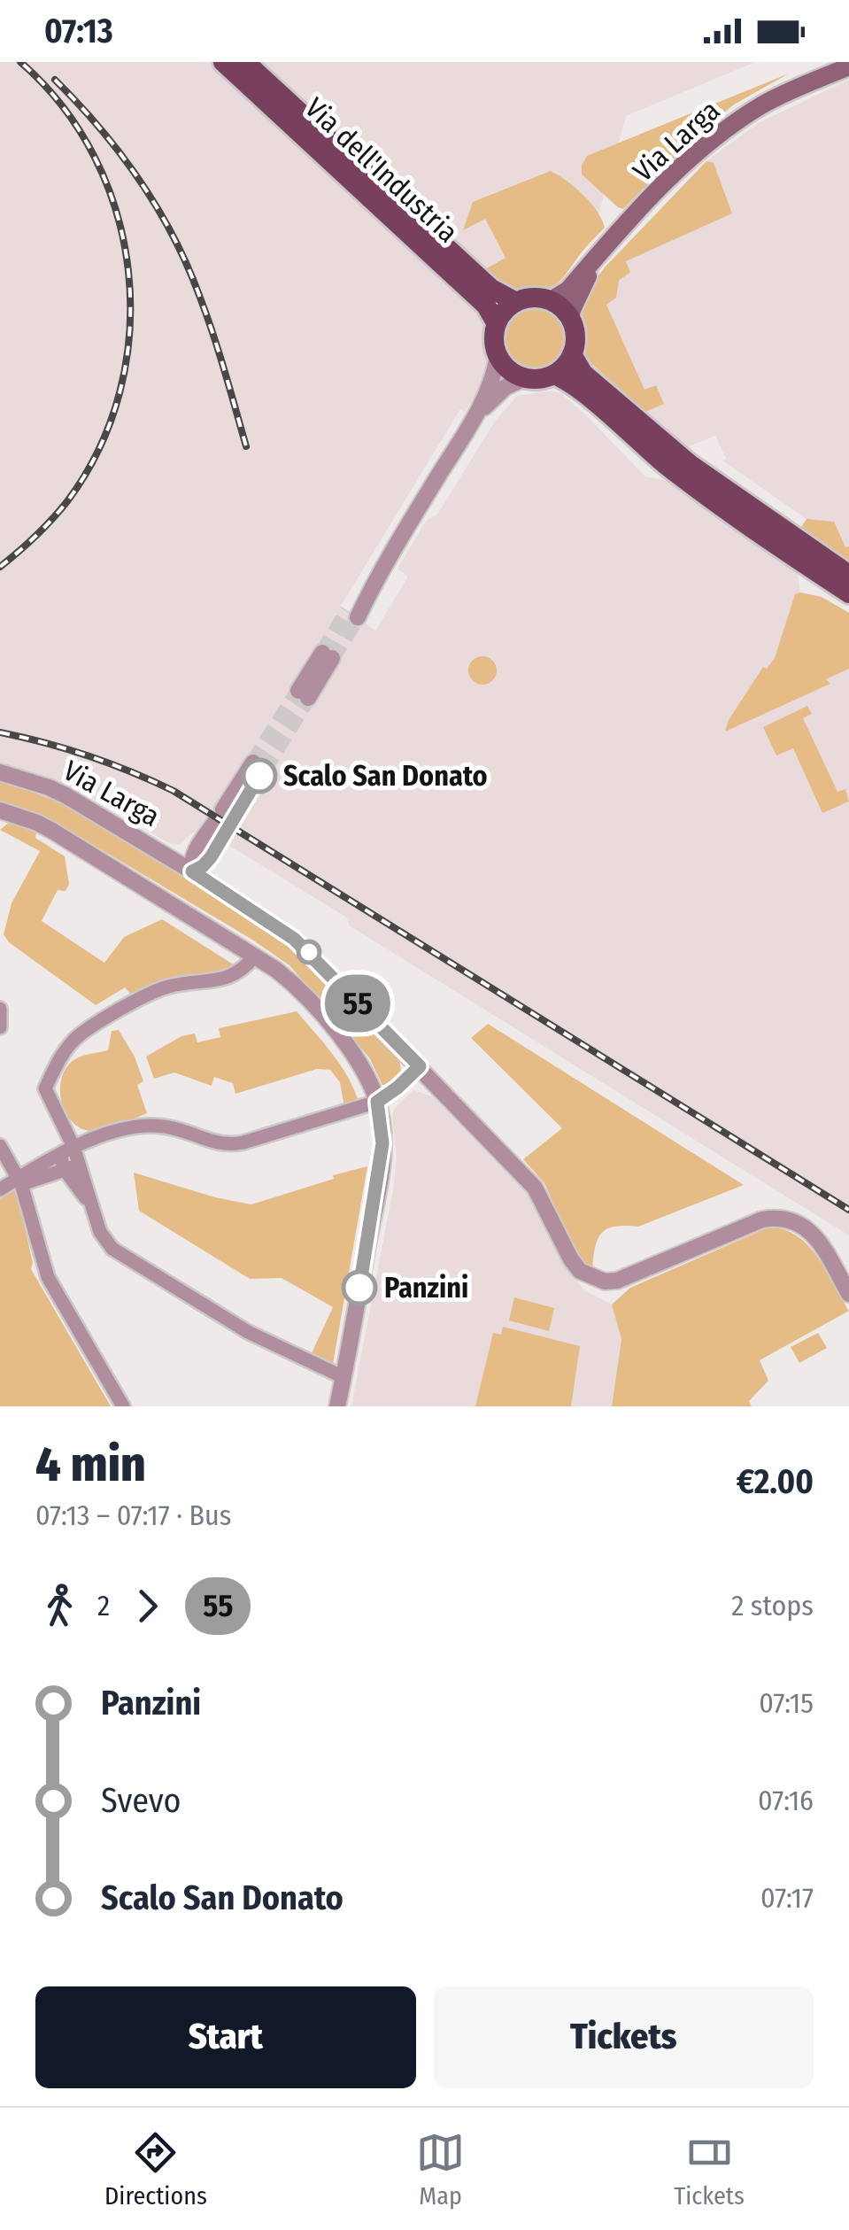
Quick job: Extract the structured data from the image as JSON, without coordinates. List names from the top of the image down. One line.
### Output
{"streets":{"main road":["Via Larga","Via dell'Industria"]},"crossings":[["Via Larga","Via dell'Industria"]],"places":["Scalo San Donato","Panzini"],"lines":["bus line 55"],"page":{"status":"07:13","on_map":"55","heading":["4 min","07:13 – 07:17 · Bus","€2.00"],"legs":["2","55","2 stops"],"list":[{"name":"Panzini","value":"07:15"},{"name":"Svevo","value":"07:16"},{"name":"Scalo San Donato","value":"07:17"}],"buttons":["Start","Tickets"],"tabs":["Directions","Map","Tickets"]}}
